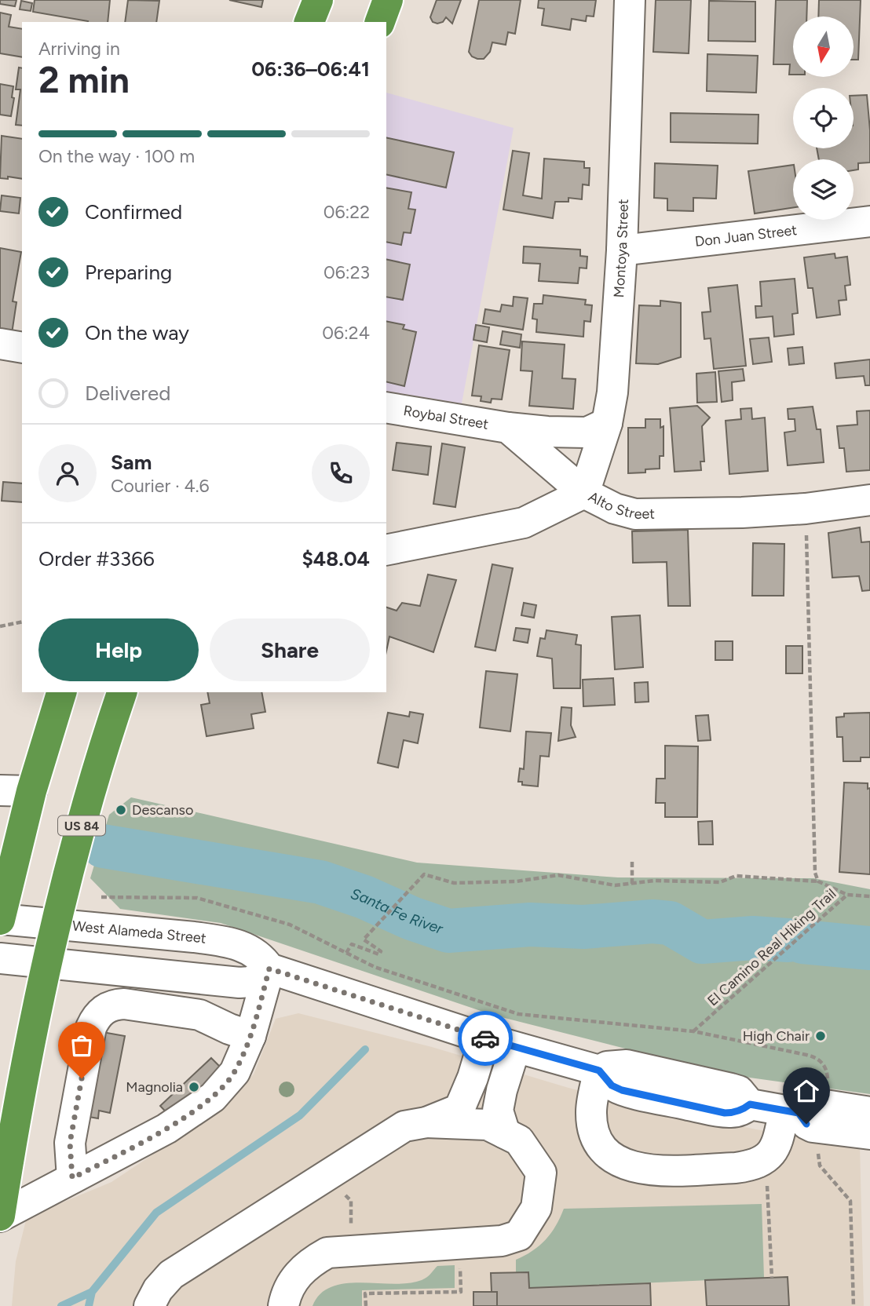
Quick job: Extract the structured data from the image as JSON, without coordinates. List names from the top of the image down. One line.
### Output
{"streets":{"highway":["US 84"],"street":["Don Juan Street","Montoya Street","Roybal Street","Alto Street","West Alameda Street"],"path":["El Camino Real Hiking Trail"]},"crossings":[["Don Juan Street","Montoya Street"],["Montoya Street","Roybal Street"],["Montoya Street","Alto Street"],["Roybal Street","Alto Street"],["US 84","West Alameda Street"]],"water":["Santa Fe River"],"places":["Descanso","High Chair","Magnolia"],"north":"bottom","page":{"heading":["2 min","Arriving in","06:36–06:41"],"panel":["Sam","Courier · 4.6","Order #3366","$48.04"],"bar":"On the way · 100 m","list":[["Confirmed","06:22"],["Preparing","06:23"],["On the way","06:24"],"Delivered"],"buttons":["Help","Share"]}}
